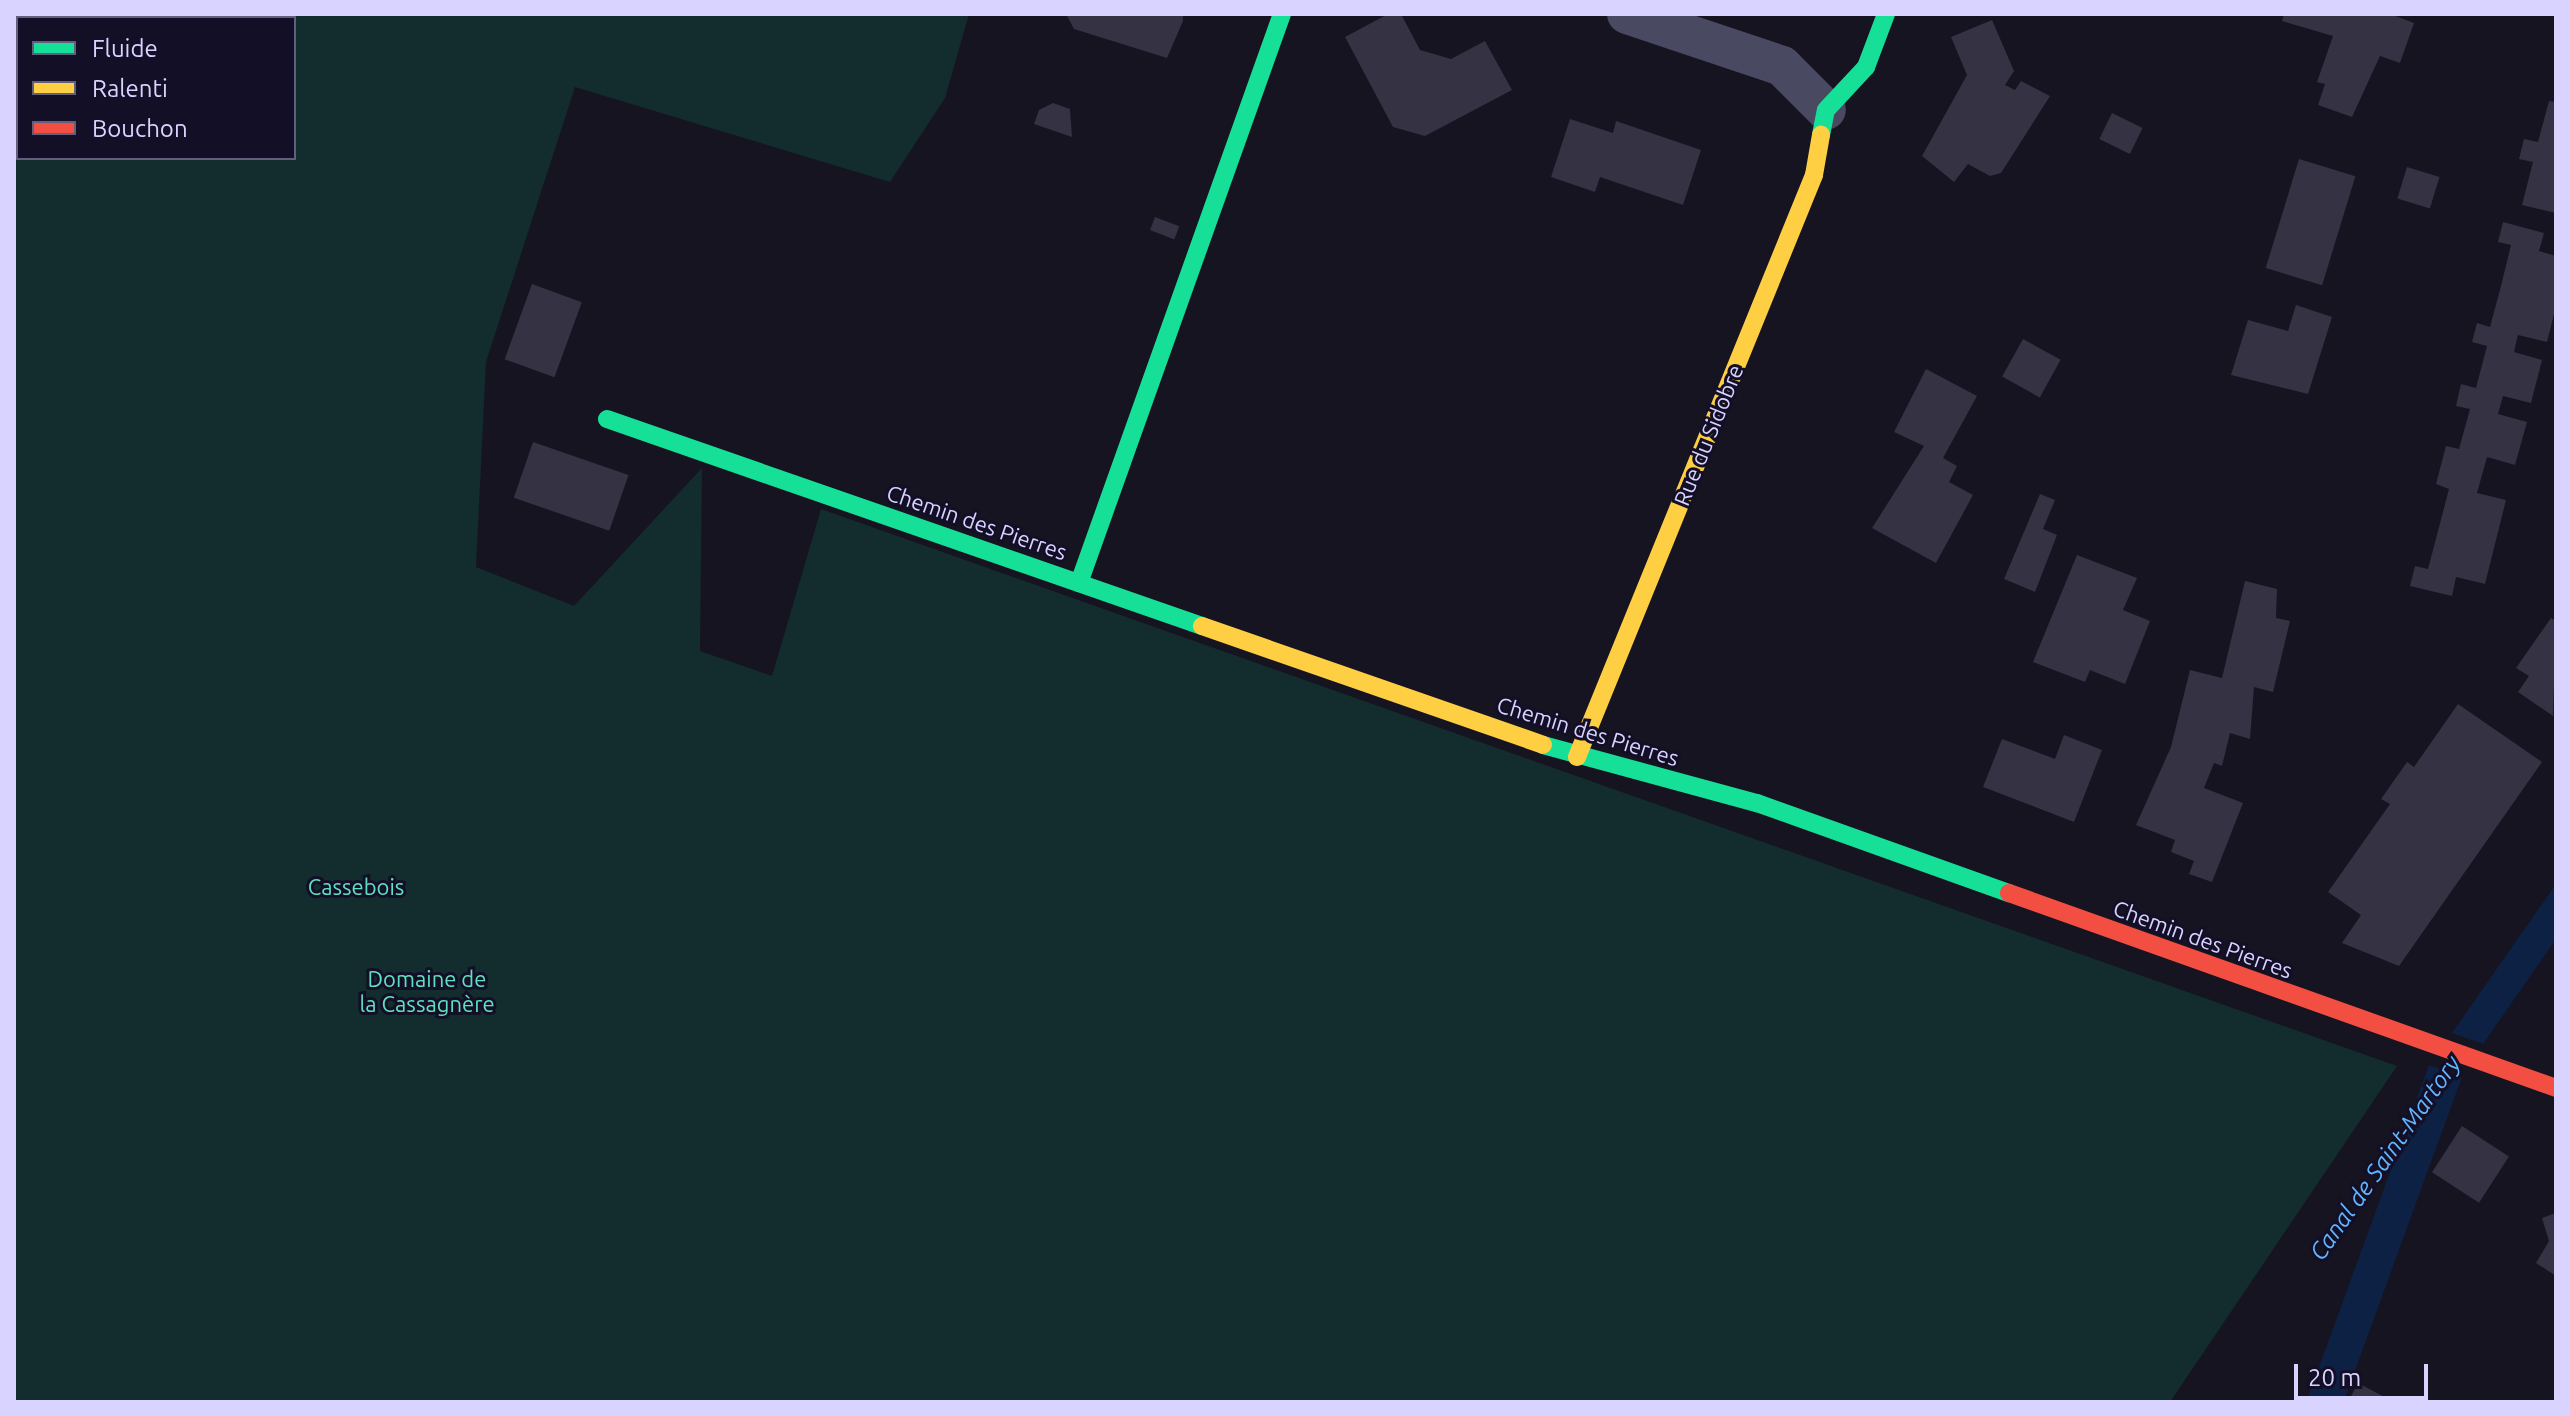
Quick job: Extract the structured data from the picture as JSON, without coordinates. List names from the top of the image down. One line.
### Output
{"streets":{"street":["Rue du Sidobre","Chemin des Pierres"]},"crossings":[["Rue du Sidobre","Chemin des Pierres"]],"water":["Canal de Saint-Martory"],"parks":["Cassebois","Domaine de la Cassagnère"],"legend":["Fluide","Ralenti","Bouchon"],"scale_bar":"20 m"}
